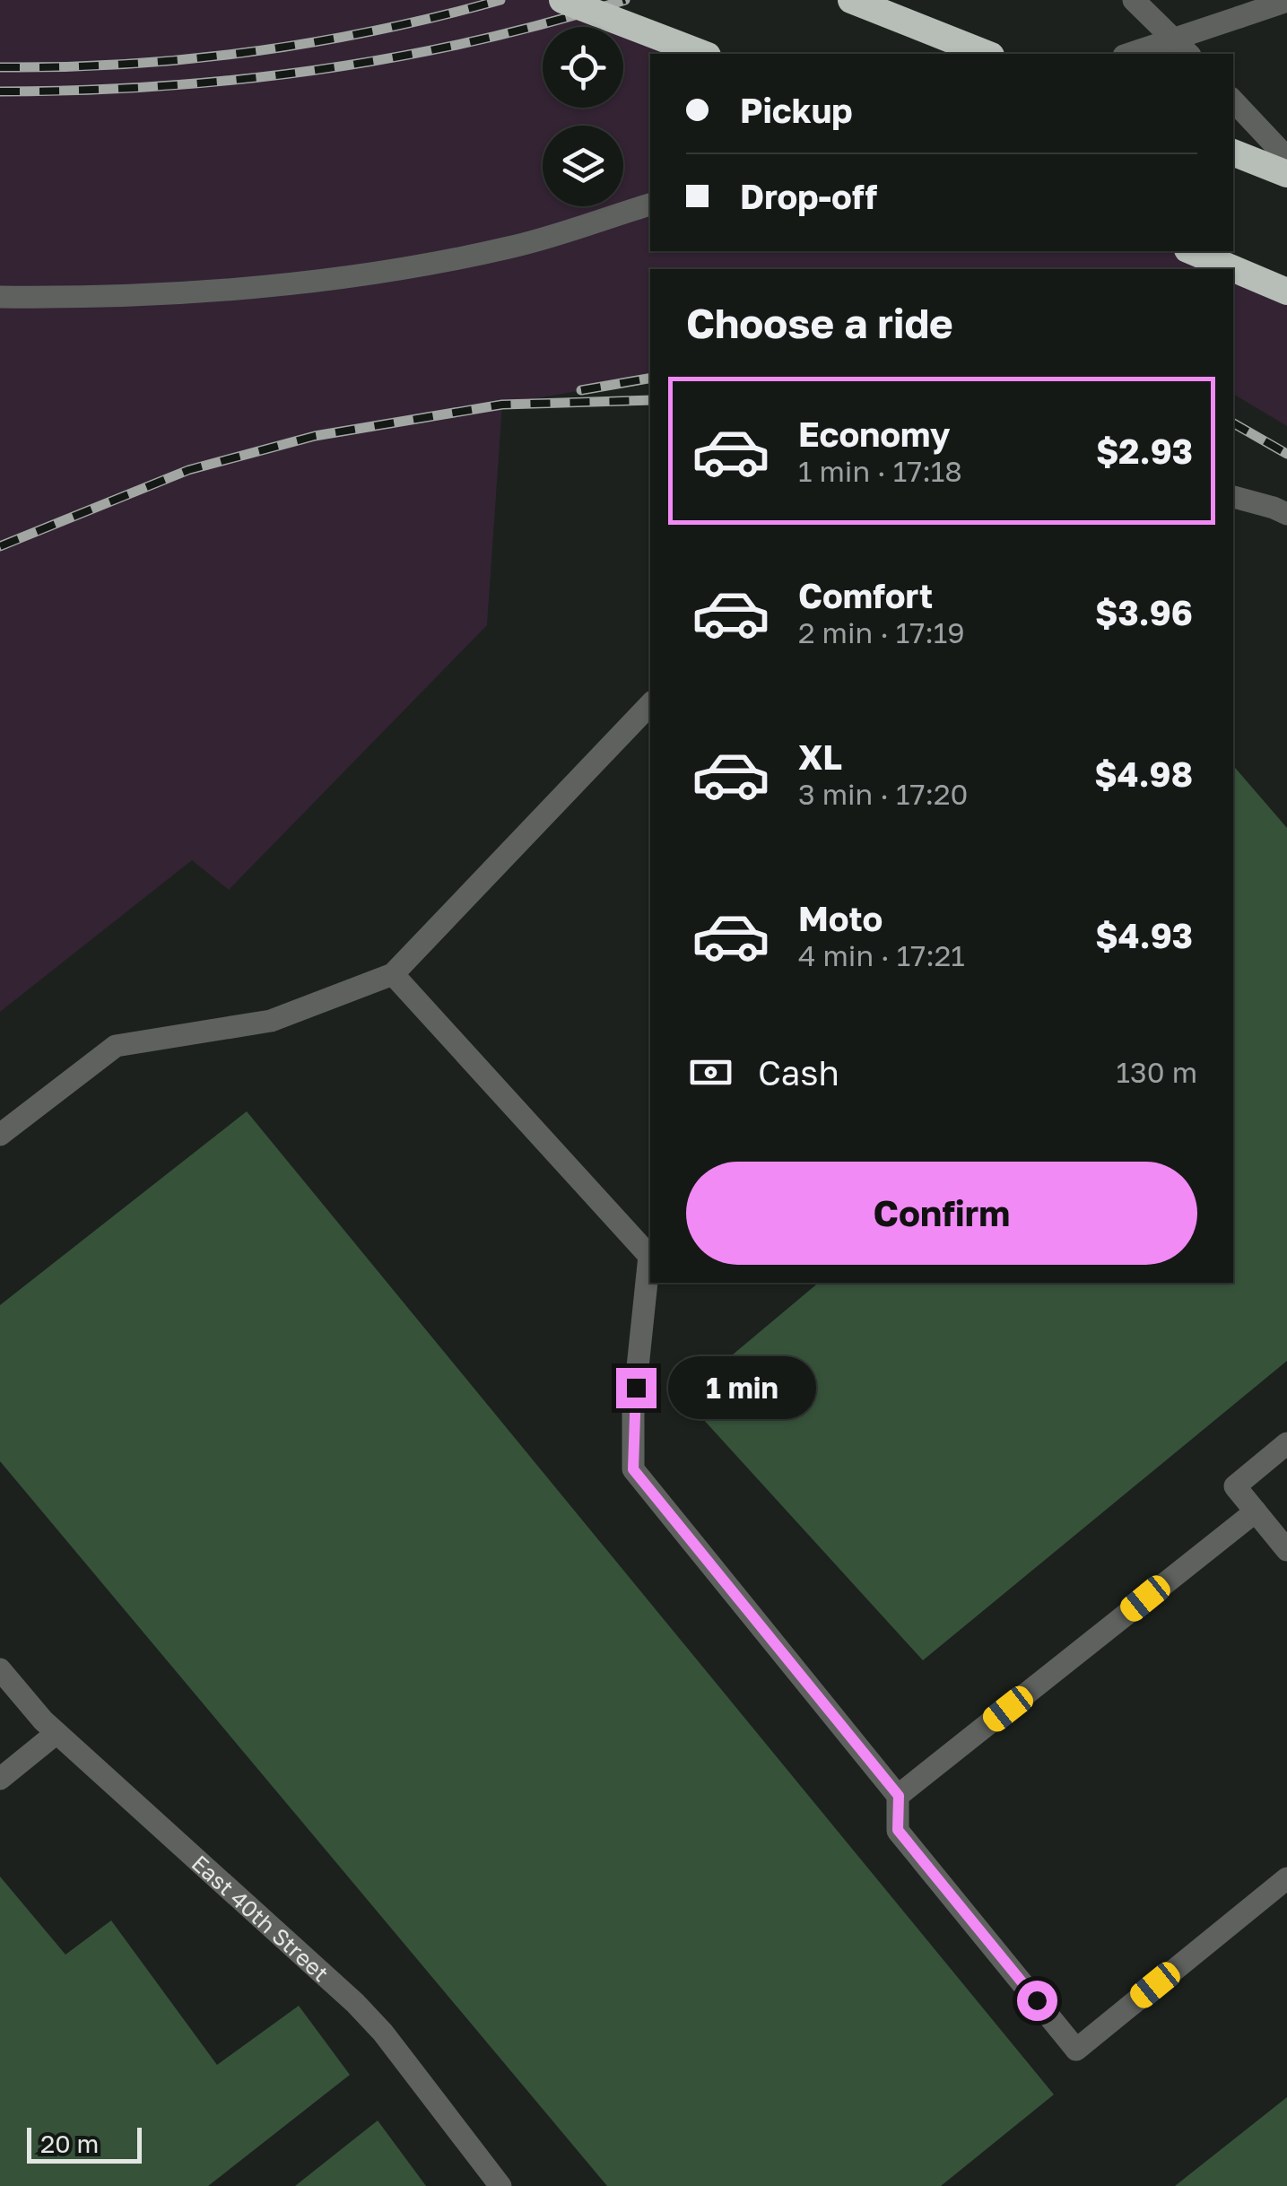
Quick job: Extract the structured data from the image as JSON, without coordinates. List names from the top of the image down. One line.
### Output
{"streets":{"street":["East 40th Street"]},"scale_bar":"20 m","page":{"banner":["Pickup","Drop-off"],"heading":"Choose a ride","list":[{"name":"Economy","note":"1 min · 17:18","value":"$2.93"},{"name":"Comfort","note":"2 min · 17:19","value":"$3.96"},{"name":"XL","note":"3 min · 17:20","value":"$4.98"},{"name":"Moto","note":"4 min · 17:21","value":"$4.93"}],"pay":["Cash","130 m"],"buttons":"Confirm","bubble":"1 min","scale":"20 m"}}
